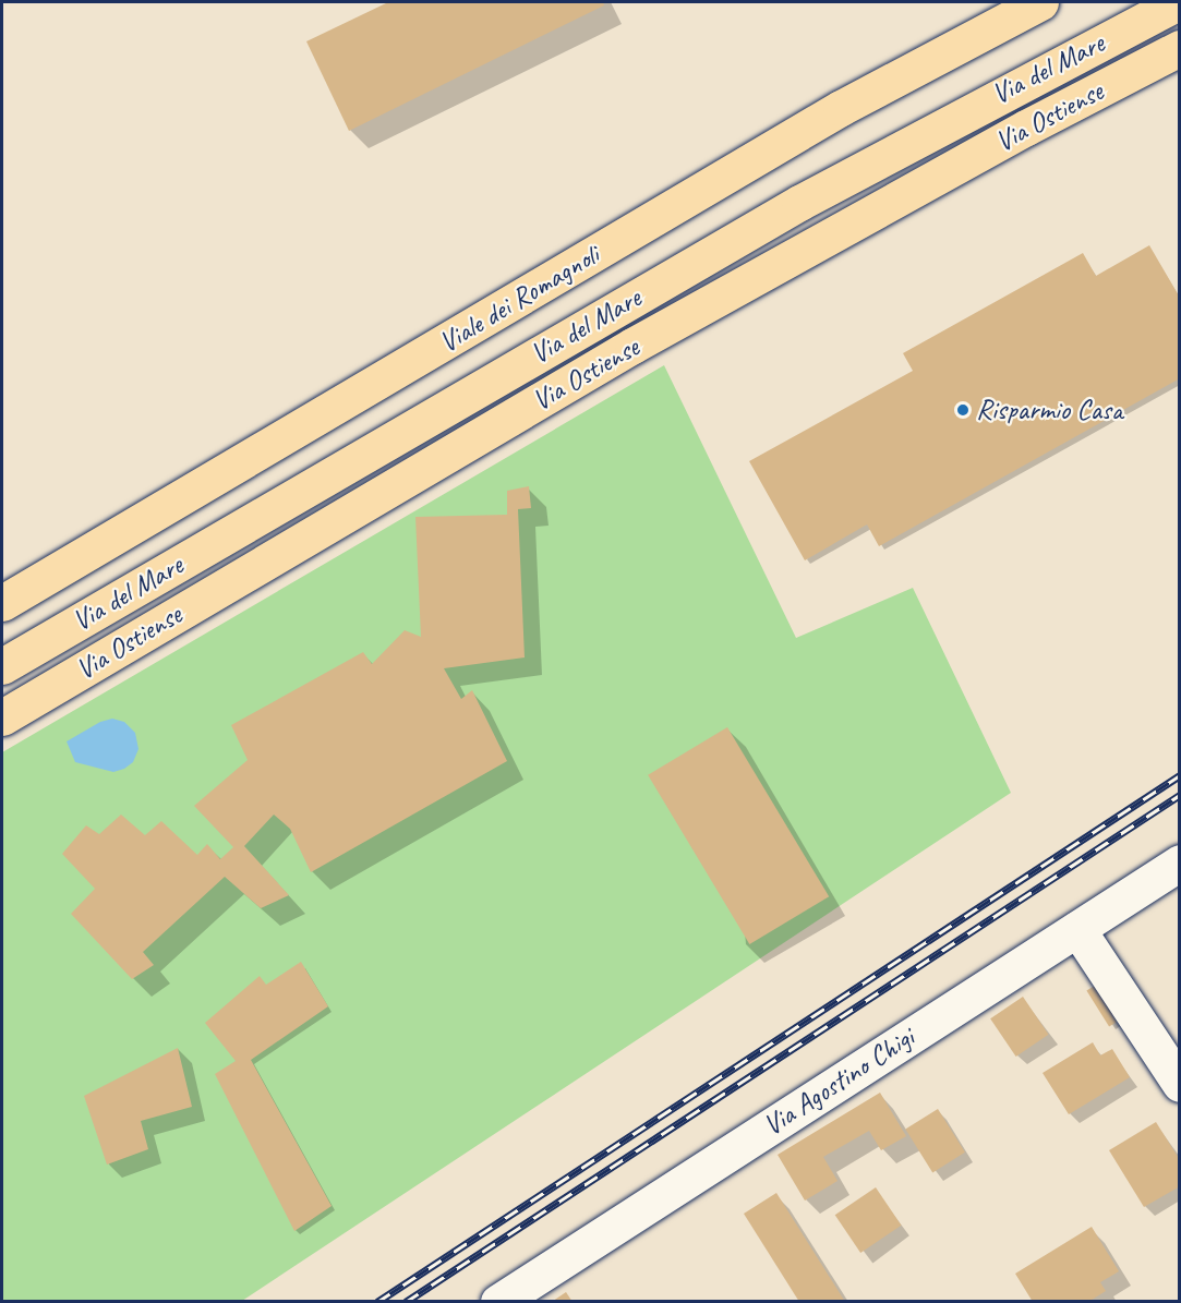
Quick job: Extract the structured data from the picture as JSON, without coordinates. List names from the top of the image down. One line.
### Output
{"streets":{"main road":["Via del Mare","Via Ostiense","Viale dei Romagnoli"],"street":["Via Agostino Chigi"]},"places":["Risparmio Casa"]}
